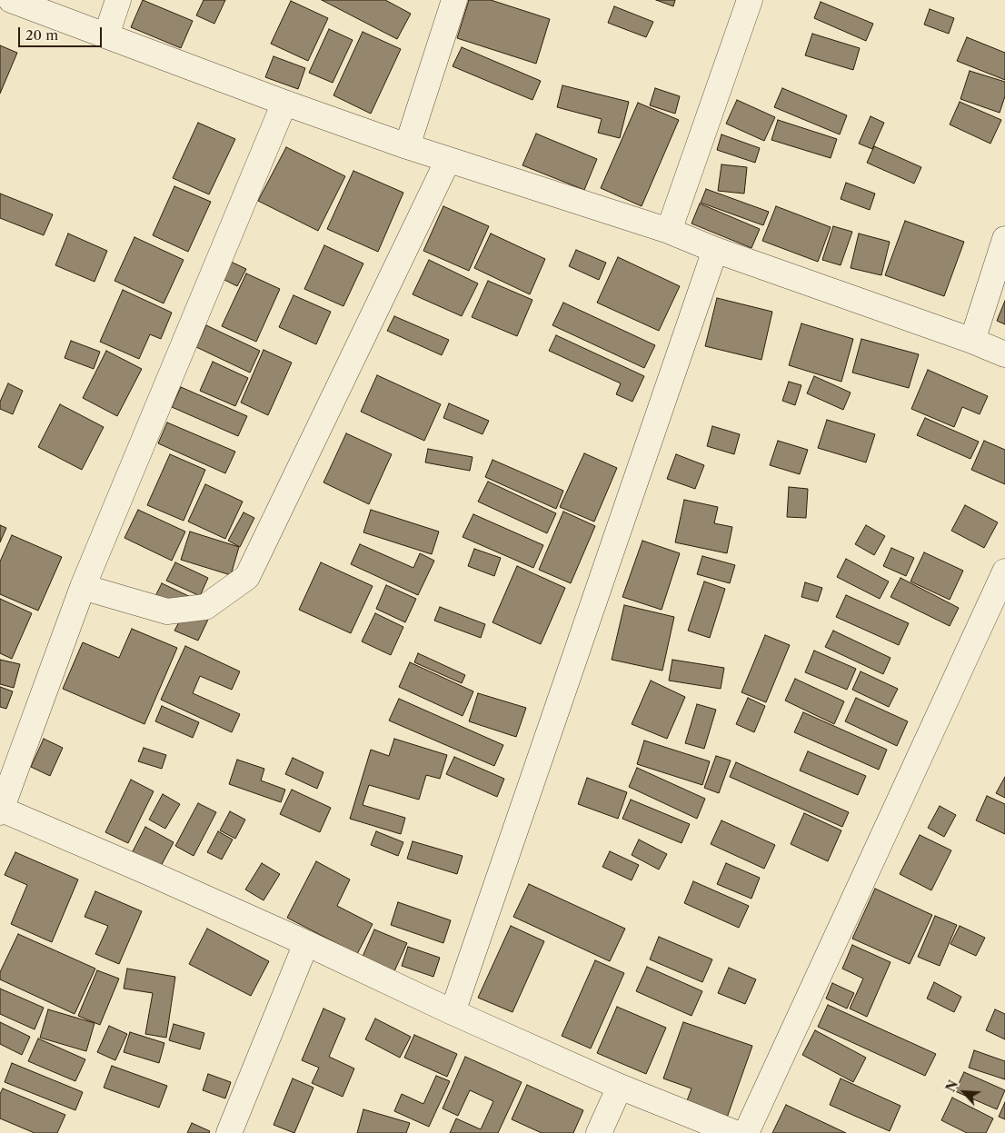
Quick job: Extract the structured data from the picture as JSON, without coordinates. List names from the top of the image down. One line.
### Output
{"scale_bar":"20 m","north":"top left"}
